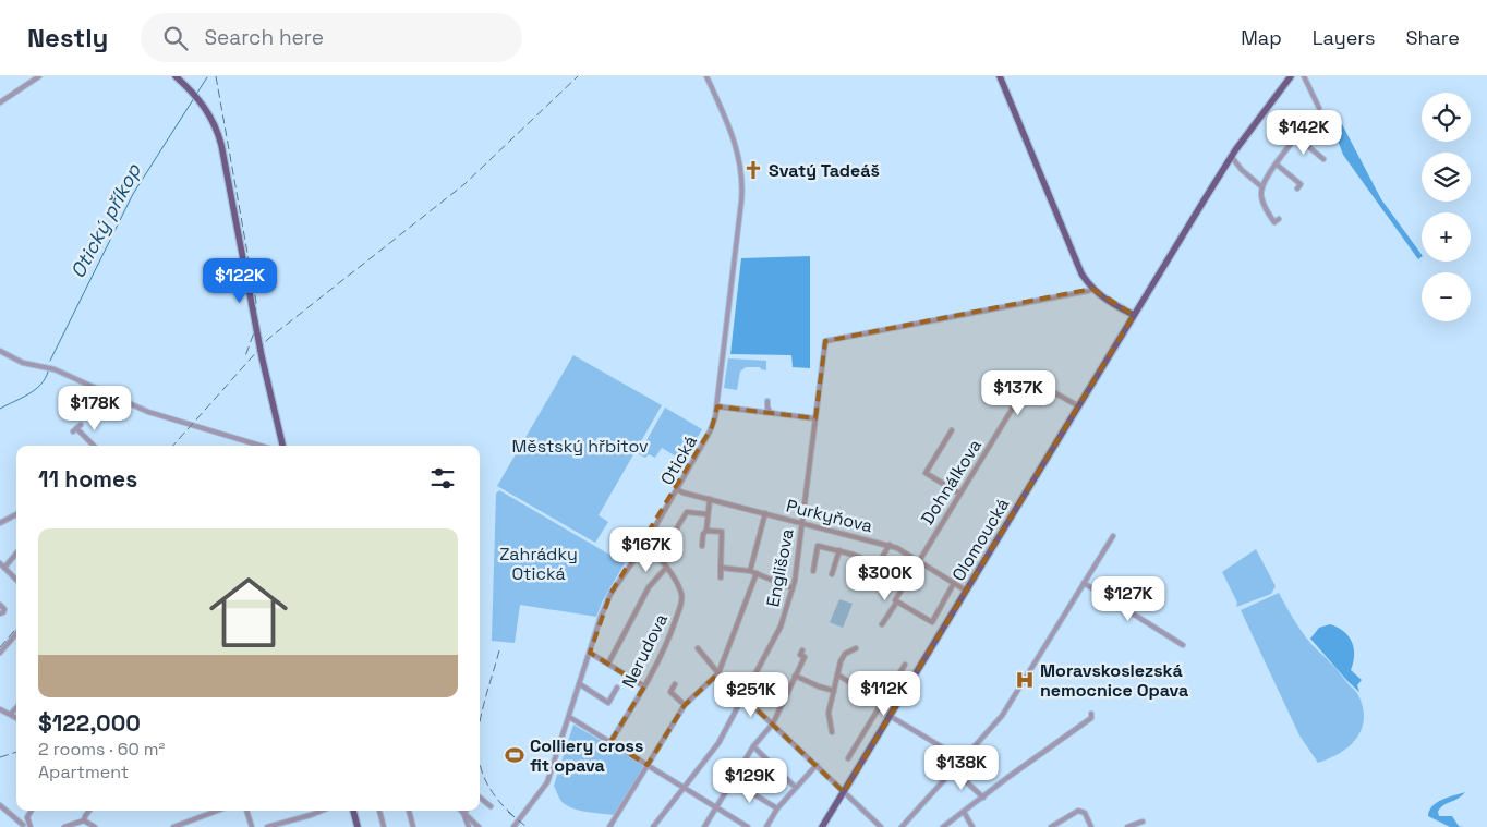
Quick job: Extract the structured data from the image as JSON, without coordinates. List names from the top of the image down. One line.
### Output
{"streets":{"main road":["Olomoucká"],"street":["Otická","Dohnálkova","Purkyňova","Englišova","Nerudova"]},"crossings":[["Otická","Purkyňova"],["Otická","Nerudova"],["Dohnálkova","Purkyňova"],["Dohnálkova","Olomoucká"],["Purkyňova","Olomoucká"],["Purkyňova","Englišova"]],"water":["Otický příkop"],"parks":["Městský hřbitov","Zahrádky Otická"],"places":{"church":["Svatý Tadeáš"],"hospital":["Moravskoslezská nemocnice Opava"],"sports":["Colliery cross fit opava"]},"page":{"header":"Nestly","search":"Search here","nav":["Map","Layers","Share"],"map_buttons":["+","−"],"price":["$142K","$122K","$137K","$178K","$167K","$300K","$127K","$112K","$251K","$138K","$129K"],"heading":"11 homes","list":[{"name":"$122,000","note":"2 rooms · 60 m² · Apartment"}]}}
